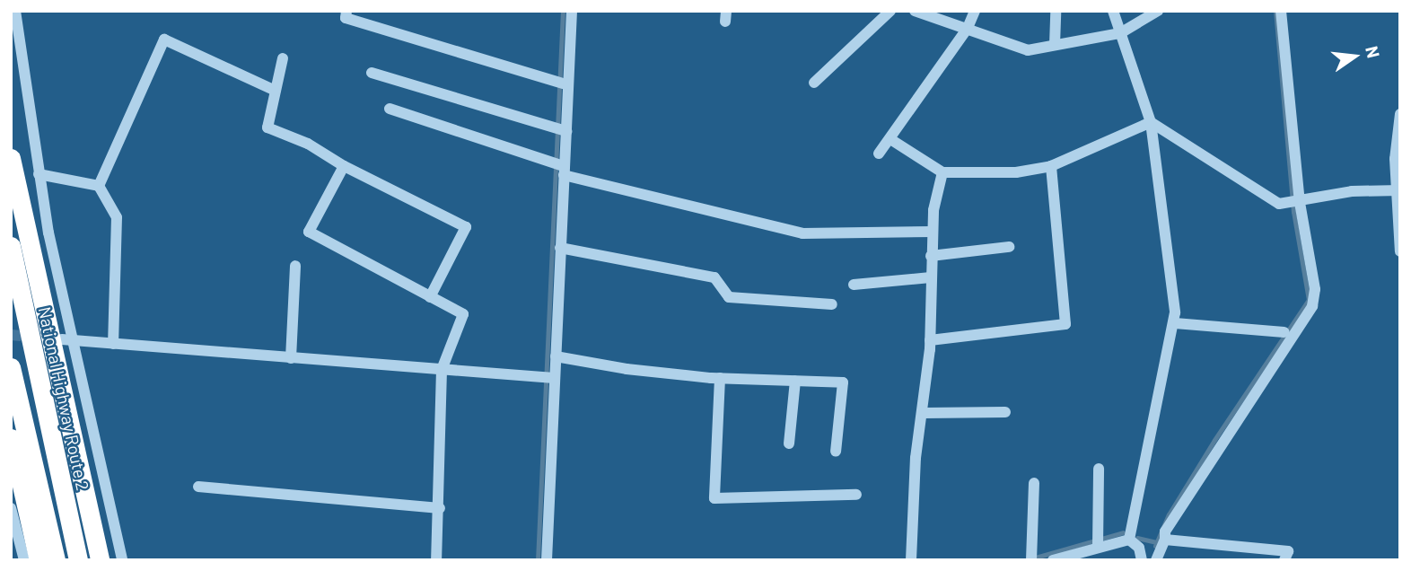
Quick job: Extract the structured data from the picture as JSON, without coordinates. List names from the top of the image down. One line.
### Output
{"streets":{"highway":["National Highway Route 2"]},"north":"right"}
